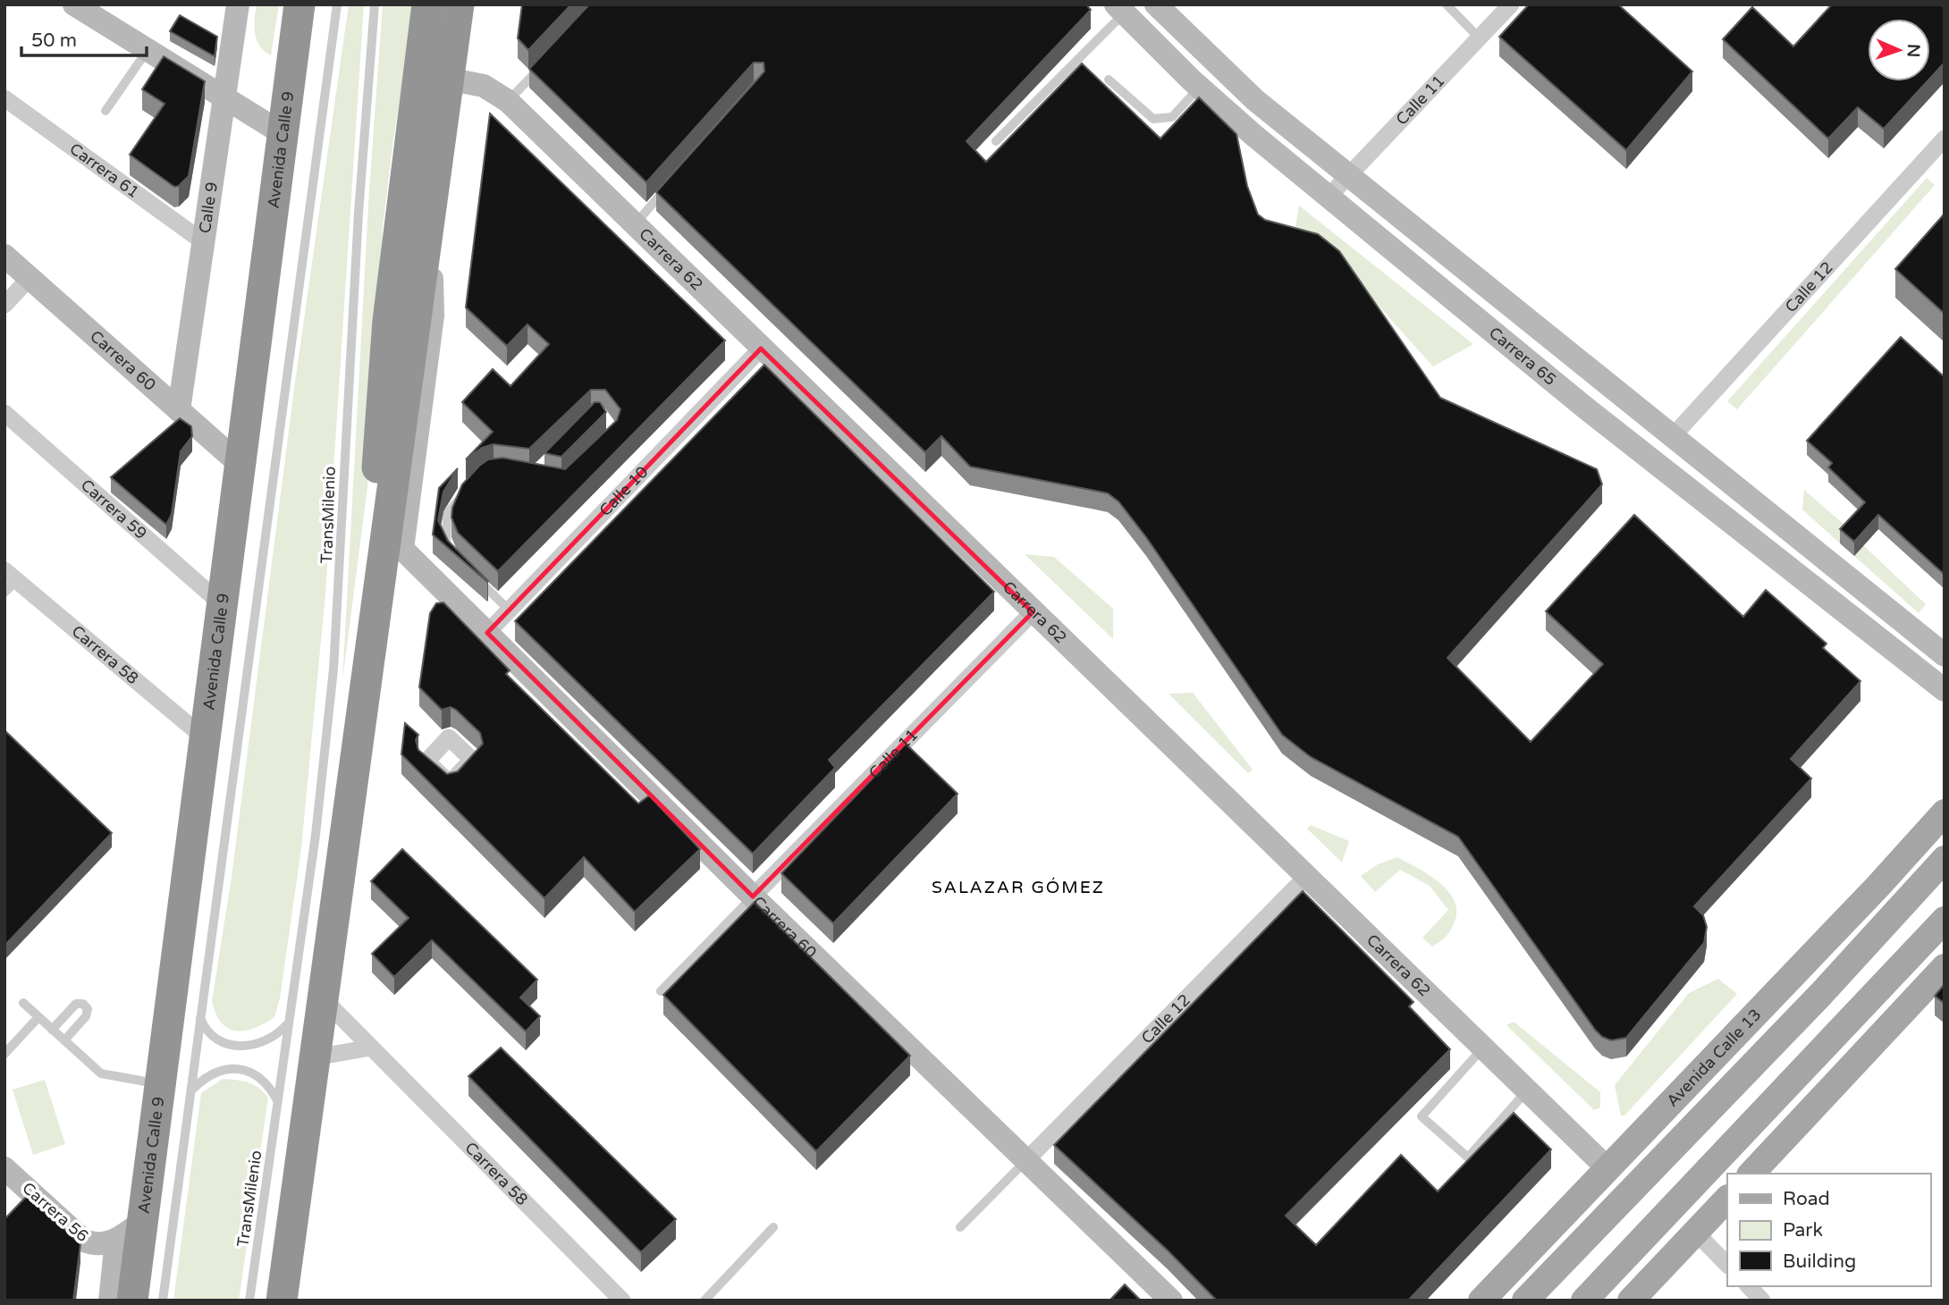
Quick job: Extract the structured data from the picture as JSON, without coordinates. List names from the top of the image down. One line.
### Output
{"streets":{"highway":["Avenida Calle 9"],"main road":["Avenida Calle 13"],"street":["Calle 11","Carrera 61","Calle 9","Carrera 62","Calle 12","Carrera 65","Carrera 60","Calle 10","Carrera 59","Carrera 58","Carrera 56"],"lane":["TransMilenio"]},"crossings":[["Calle 11","Carrera 62"],["Calle 11","Carrera 65"],["Calle 11","Carrera 60"],["Avenida Calle 9","Carrera 60"],["Avenida Calle 9","Carrera 59"],["Avenida Calle 9","Carrera 58"],["Carrera 61","Calle 9"],["Calle 9","Carrera 60"],["Carrera 62","Calle 12"],["Carrera 62","Calle 10"],["Carrera 62","Avenida Calle 13"],["Calle 12","Carrera 65"],["Calle 12","Carrera 60"],["Carrera 60","Calle 10"]],"districts":["SALAZAR GÓMEZ"],"legend":["Road","Park","Building"],"scale_bar":"50 m","north":"right"}
